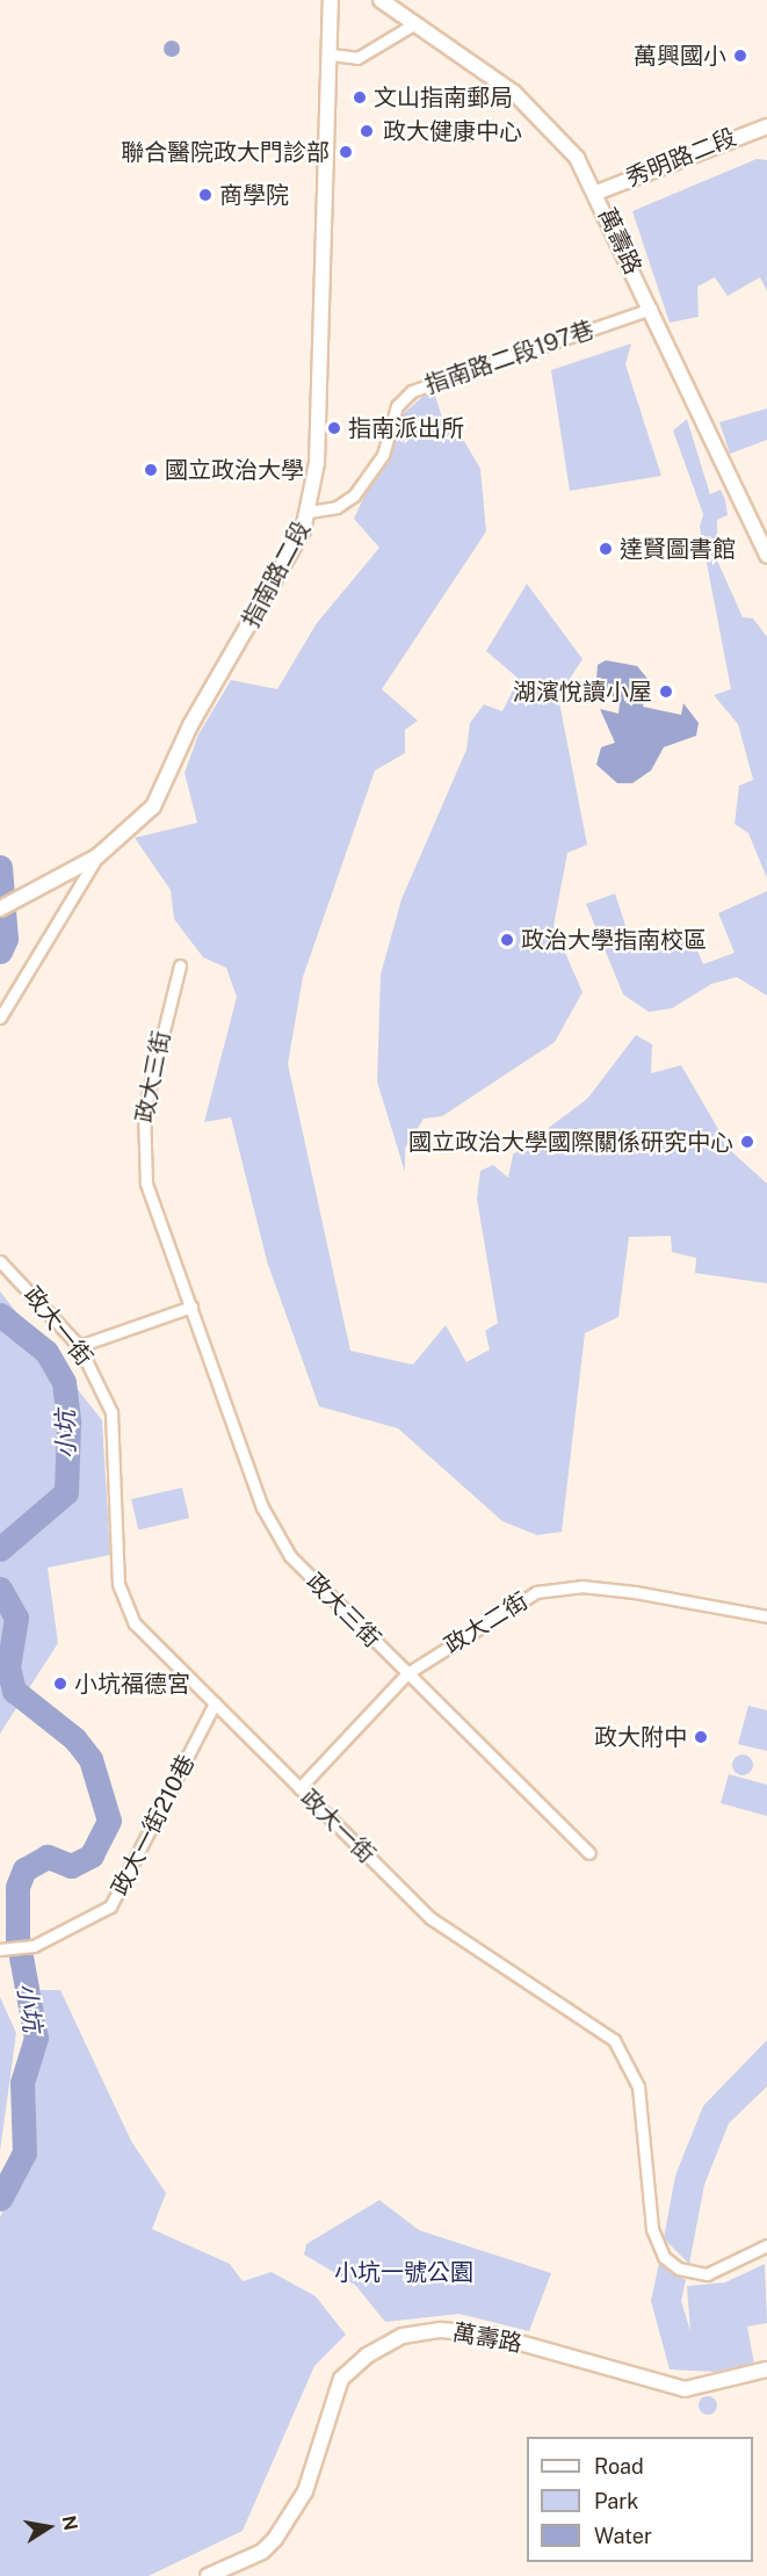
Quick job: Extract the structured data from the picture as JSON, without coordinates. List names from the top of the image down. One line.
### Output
{"streets":{"street":["秀明路二段","萬壽路","指南路二段197巷","指南路二段","政大三街","政大一街","政大二街","政大一街210巷"]},"crossings":[["秀明路二段","萬壽路"],["萬壽路","指南路二段197巷"],["指南路二段197巷","指南路二段"],["政大三街","政大二街"],["政大一街","政大二街"],["政大一街","政大一街210巷"]],"water":["小坑"],"parks":["小坑一號公園"],"places":["萬興國小","文山指南郵局","政大健康中心","聯合醫院政大門診部","商學院","指南派出所","國立政治大學","達賢圖書館","湖濱悅讀小屋","政治大學指南校區","國立政治大學國際關係研究中心","小坑福德宮","政大附中"],"legend":["Road","Park","Water"],"north":"right"}
